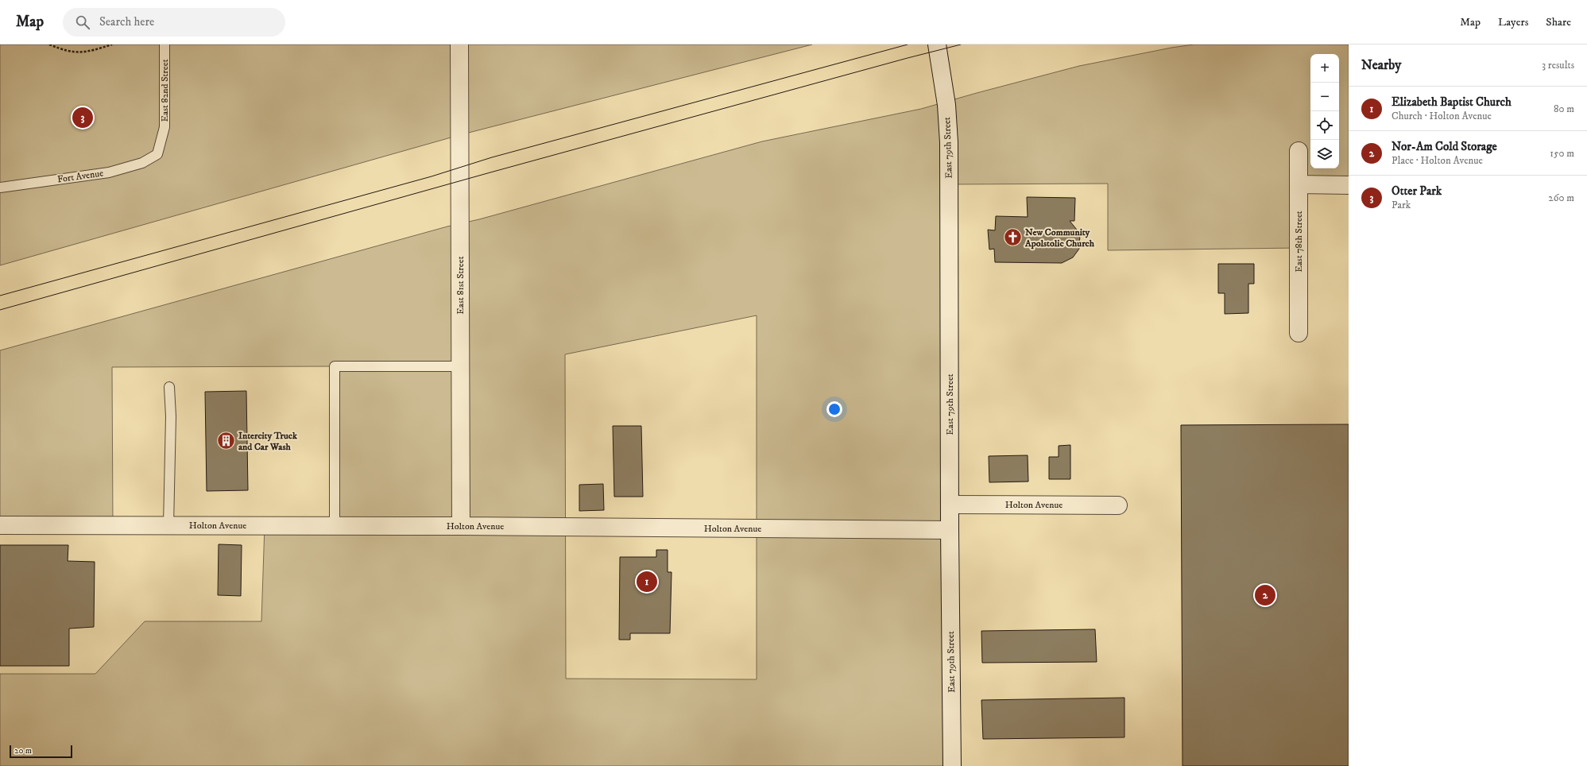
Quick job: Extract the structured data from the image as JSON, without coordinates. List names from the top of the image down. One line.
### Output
{"streets":{"street":["East 79th Street","East 78th Street","East 81st Street","Holton Avenue"],"lane":["East 82nd Street","Fort Avenue"]},"crossings":[["East 82nd Street","Fort Avenue"],["East 79th Street","Holton Avenue"],["East 81st Street","Holton Avenue"]],"places":{"church":["New Community Apolstolic Church"],"building":["Intercity Truck and Car Wash"]},"scale_bar":"20 m","page":{"header":"Map","search":"Search here","nav":["Map","Layers","Share"],"heading":["Nearby","3 results"],"map_buttons":["+","−"],"list":[{"mark":"1","name":"Elizabeth Baptist Church","note":"Church · Holton Avenue","value":"80 m"},{"mark":"2","name":"Nor-Am Cold Storage","note":"Place · Holton Avenue","value":"150 m"},{"mark":"3","name":"Otter Park","note":"Park","value":"260 m"}],"pins":["3","1","2"],"scale":"20 m"}}
